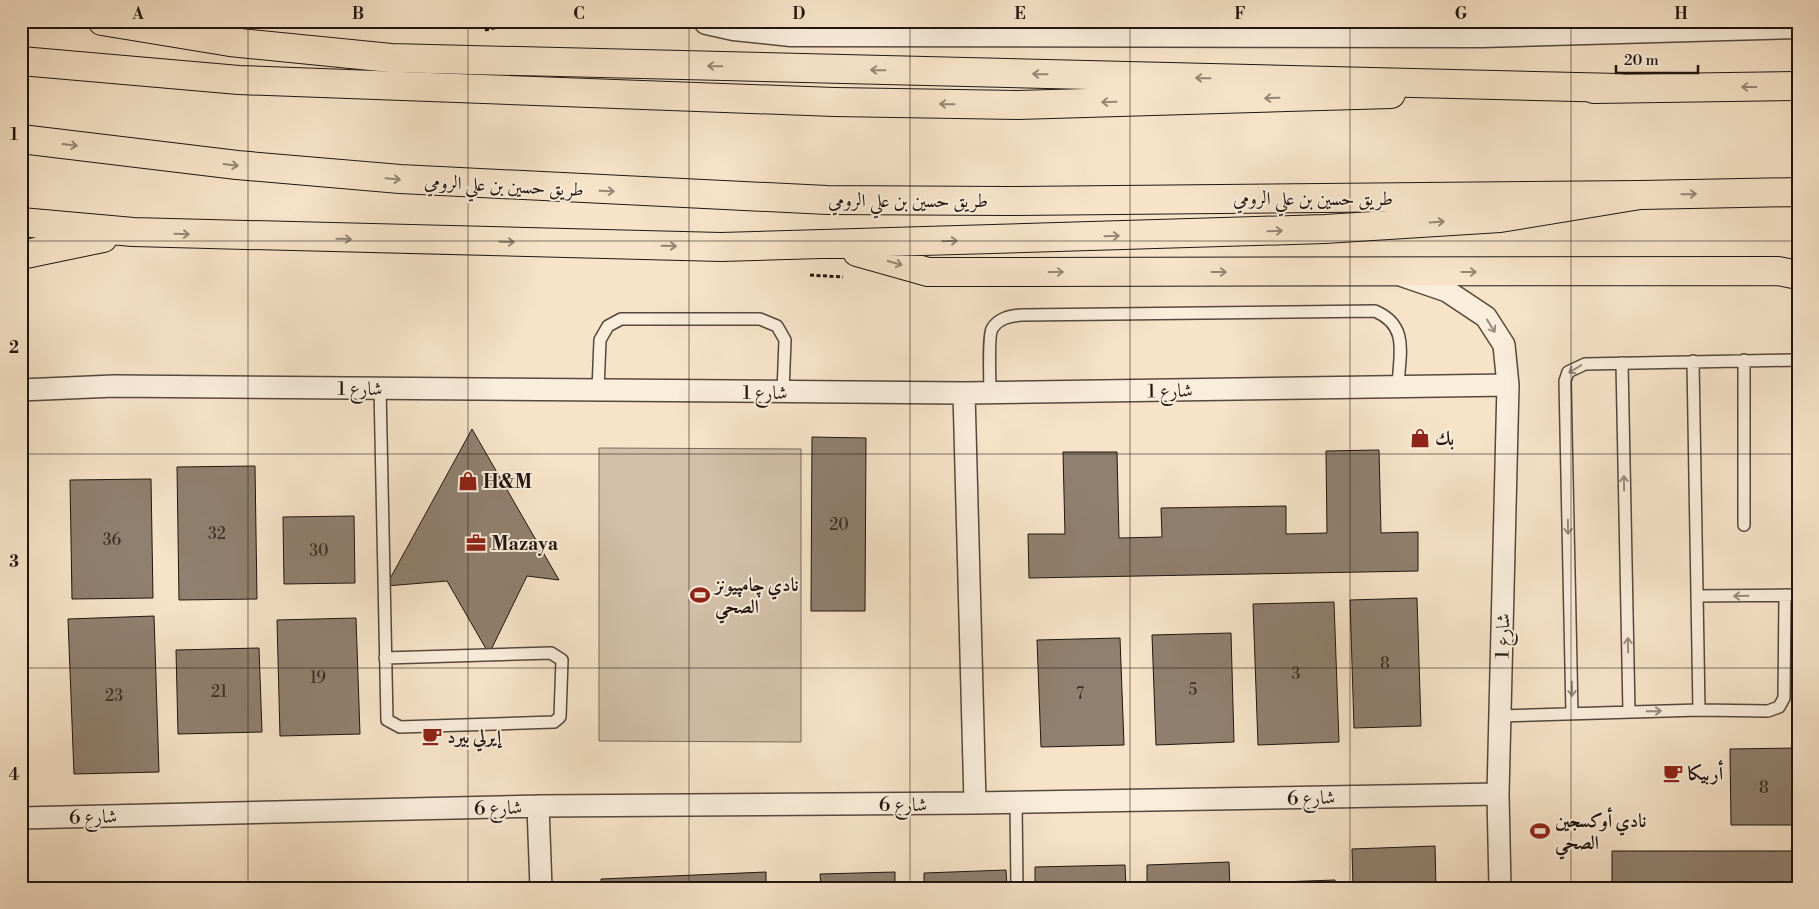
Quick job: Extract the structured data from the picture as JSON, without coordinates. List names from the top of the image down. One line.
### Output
{"streets":{"highway":["طريق حسين بن علي الرومي"],"street":["شارع 1","شارع 6"]},"crossings":[["شارع 1","شارع 6"]],"places":{"shop":["بك","H&M"],"office":["Mazaya"],"sports":["نادي چامپيونز الصحي","نادي أوكسجين الصحي"],"cafe":["إيرلي بيرد","أربيكا"]},"house_numbers":["20","32","36","30","8","3","19","5","21","7","23","8"],"scale_bar":"20 m","grid":{"columns":["A","B","C","D","E","F","G","H"],"rows":["1","2","3","4"]}}
